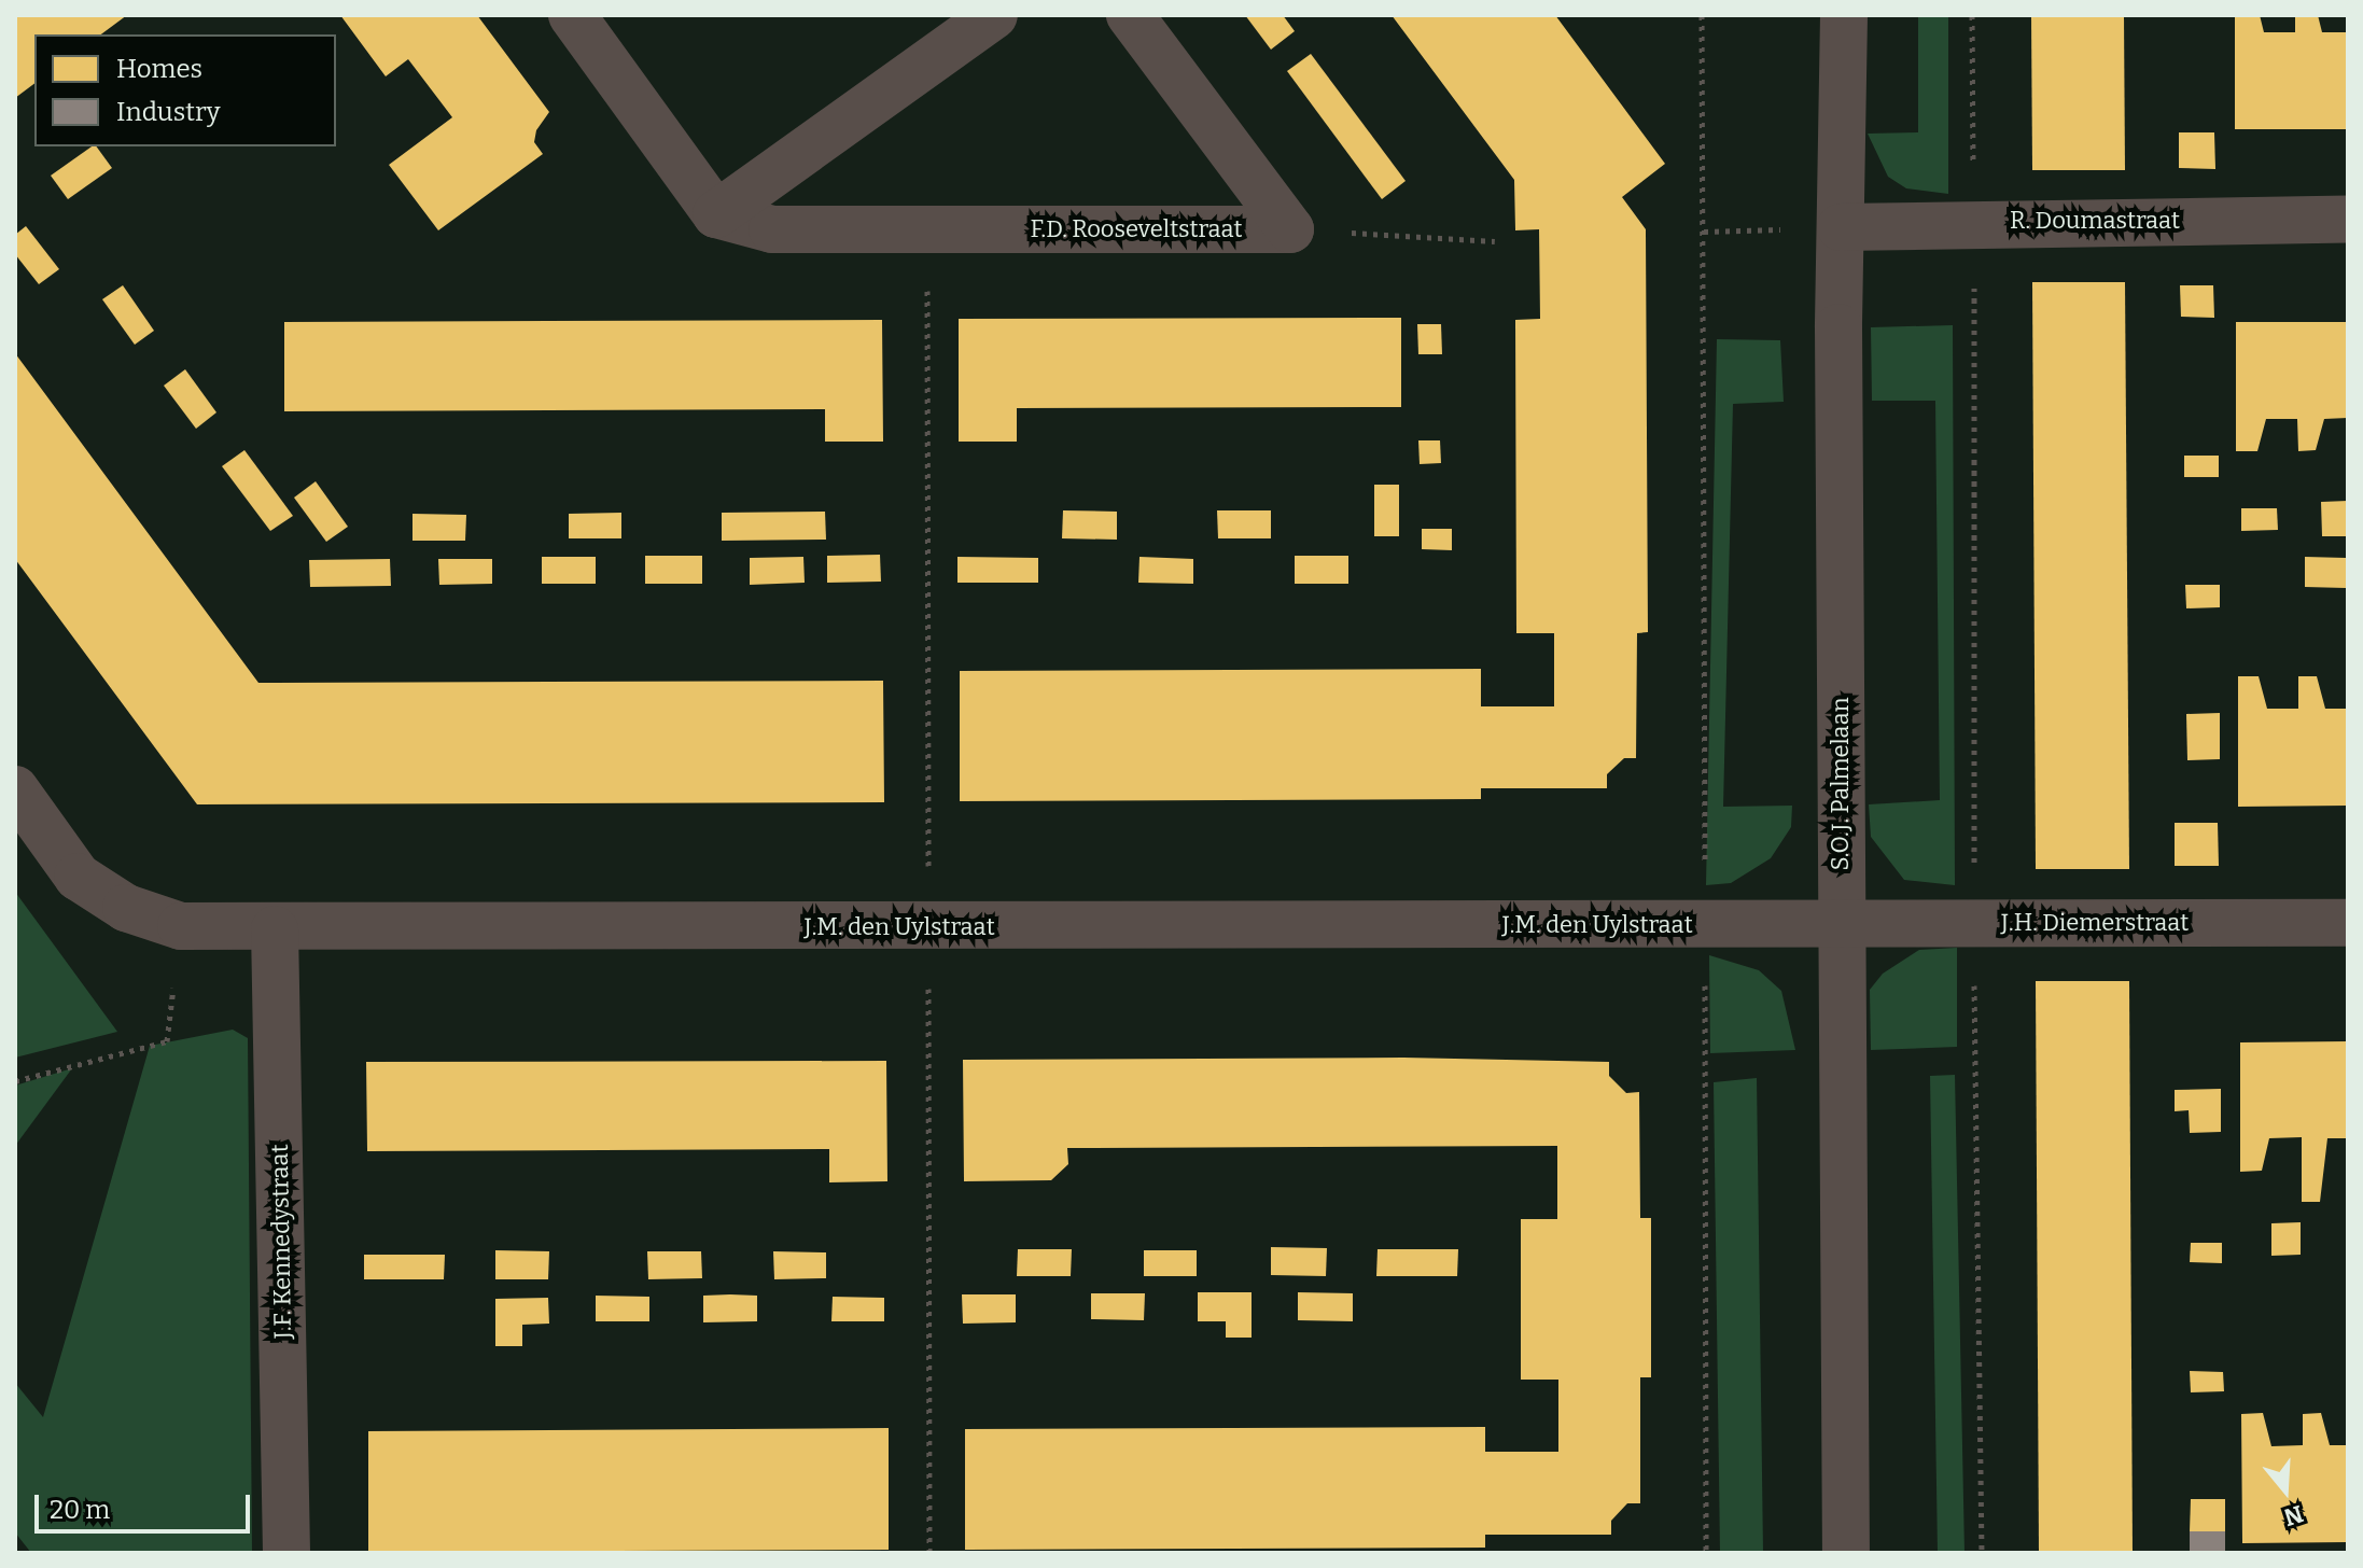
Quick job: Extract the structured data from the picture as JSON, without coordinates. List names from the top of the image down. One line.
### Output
{"streets":{"street":["R. Doumastraat","F.D. Rooseveltstraat","S.O.J. Palmelaan","J.H. Diemerstraat","J.M. den Uylstraat","J.F. Kennedystraat"]},"crossings":[["R. Doumastraat","S.O.J. Palmelaan"],["S.O.J. Palmelaan","J.H. Diemerstraat"],["S.O.J. Palmelaan","J.M. den Uylstraat"],["J.H. Diemerstraat","J.M. den Uylstraat"],["J.M. den Uylstraat","J.F. Kennedystraat"]],"legend":["Homes","Industry"],"scale_bar":"20 m","north":"bottom"}
